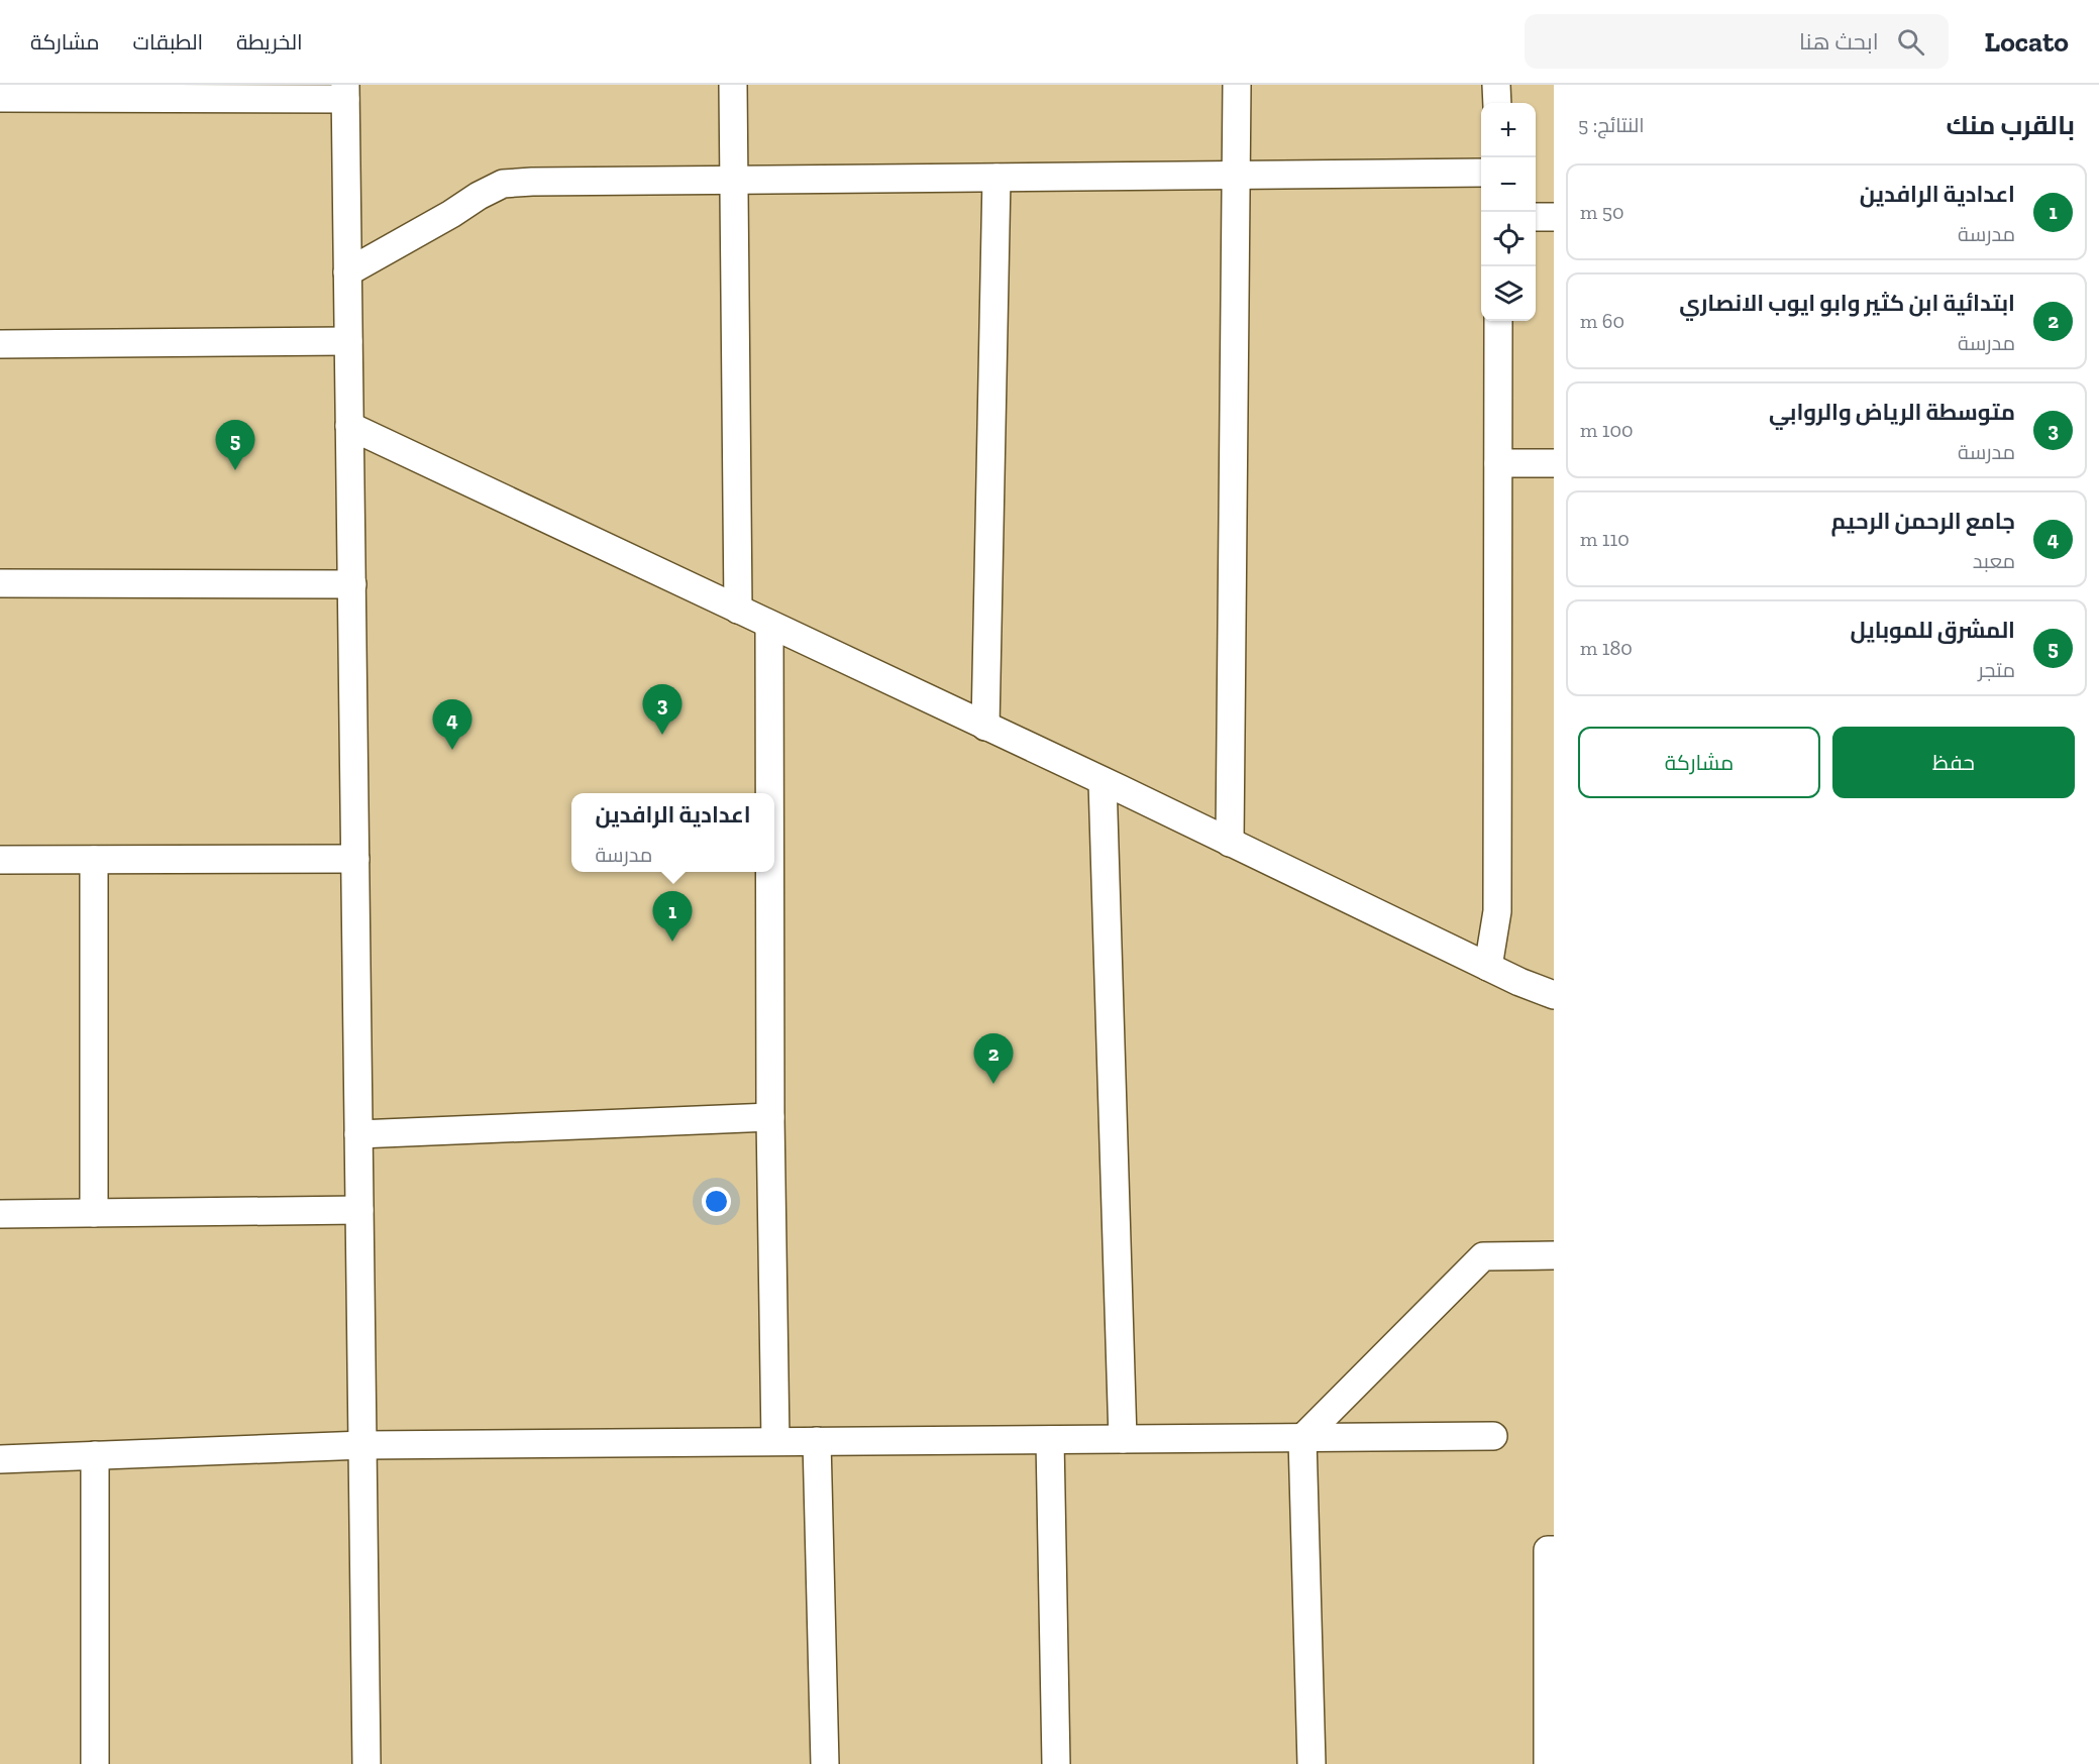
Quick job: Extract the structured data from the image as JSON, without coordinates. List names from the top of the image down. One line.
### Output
{"page":{"header":"Locato","search":"ابحث هنا","nav":["الخريطة","الطبقات","مشاركة"],"heading":["بالقرب منك","النتائج: 5"],"map_buttons":["+","−"],"list":[{"mark":"1","name":"اعدادية الرافدين","note":"مدرسة","value":"50 m"},{"mark":"2","name":"ابتدائية ابن كثير وابو ايوب الانصاري","note":"مدرسة","value":"60 m"},{"mark":"3","name":"متوسطة الرياض والروابي","note":"مدرسة","value":"100 m"},{"mark":"4","name":"جامع الرحمن الرحيم","note":"معبد","value":"110 m"},{"mark":"5","name":"المشرق للموبايل","note":"متجر","value":"180 m"}],"pins":["5","3","4","1","2"],"buttons":["حفظ","مشاركة"],"popup":["اعدادية الرافدين","مدرسة"]}}
